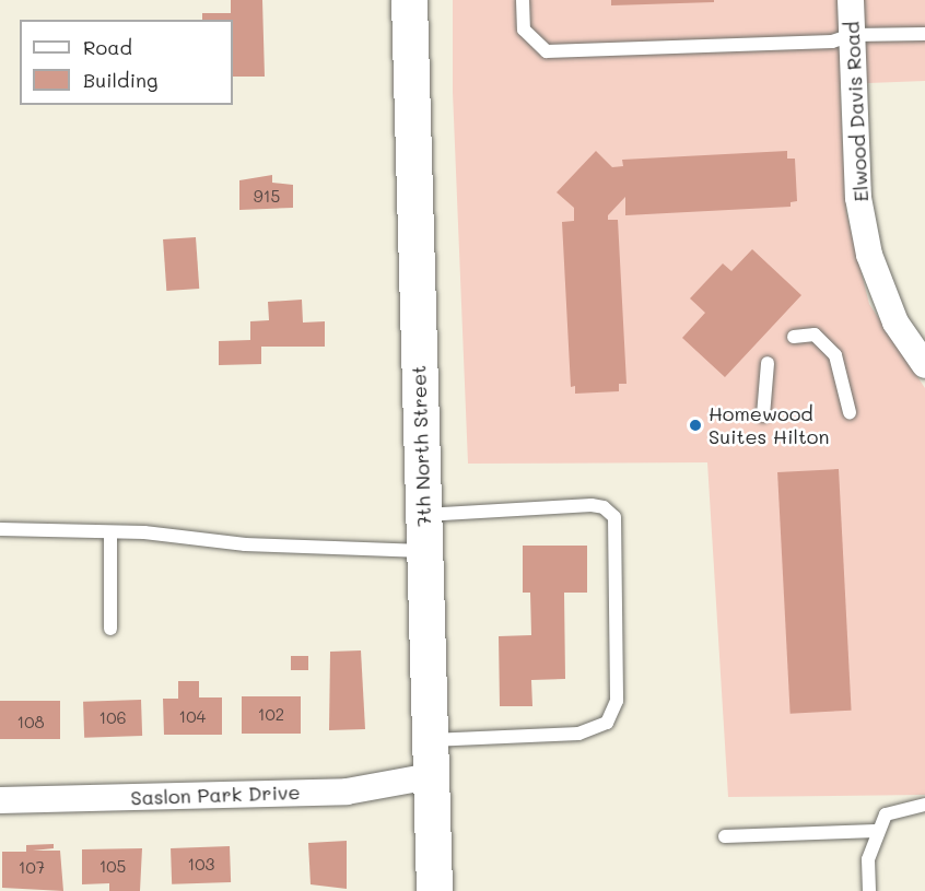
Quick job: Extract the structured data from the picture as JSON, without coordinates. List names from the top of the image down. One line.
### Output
{"streets":{"street":["Elwood Davis Road","7th North Street","Saslon Park Drive"]},"crossings":[["7th North Street","Saslon Park Drive"]],"places":["Homewood Suites Hilton"],"house_numbers":["915","102","104","106","108","103","105","107"],"legend":["Road","Building"]}
